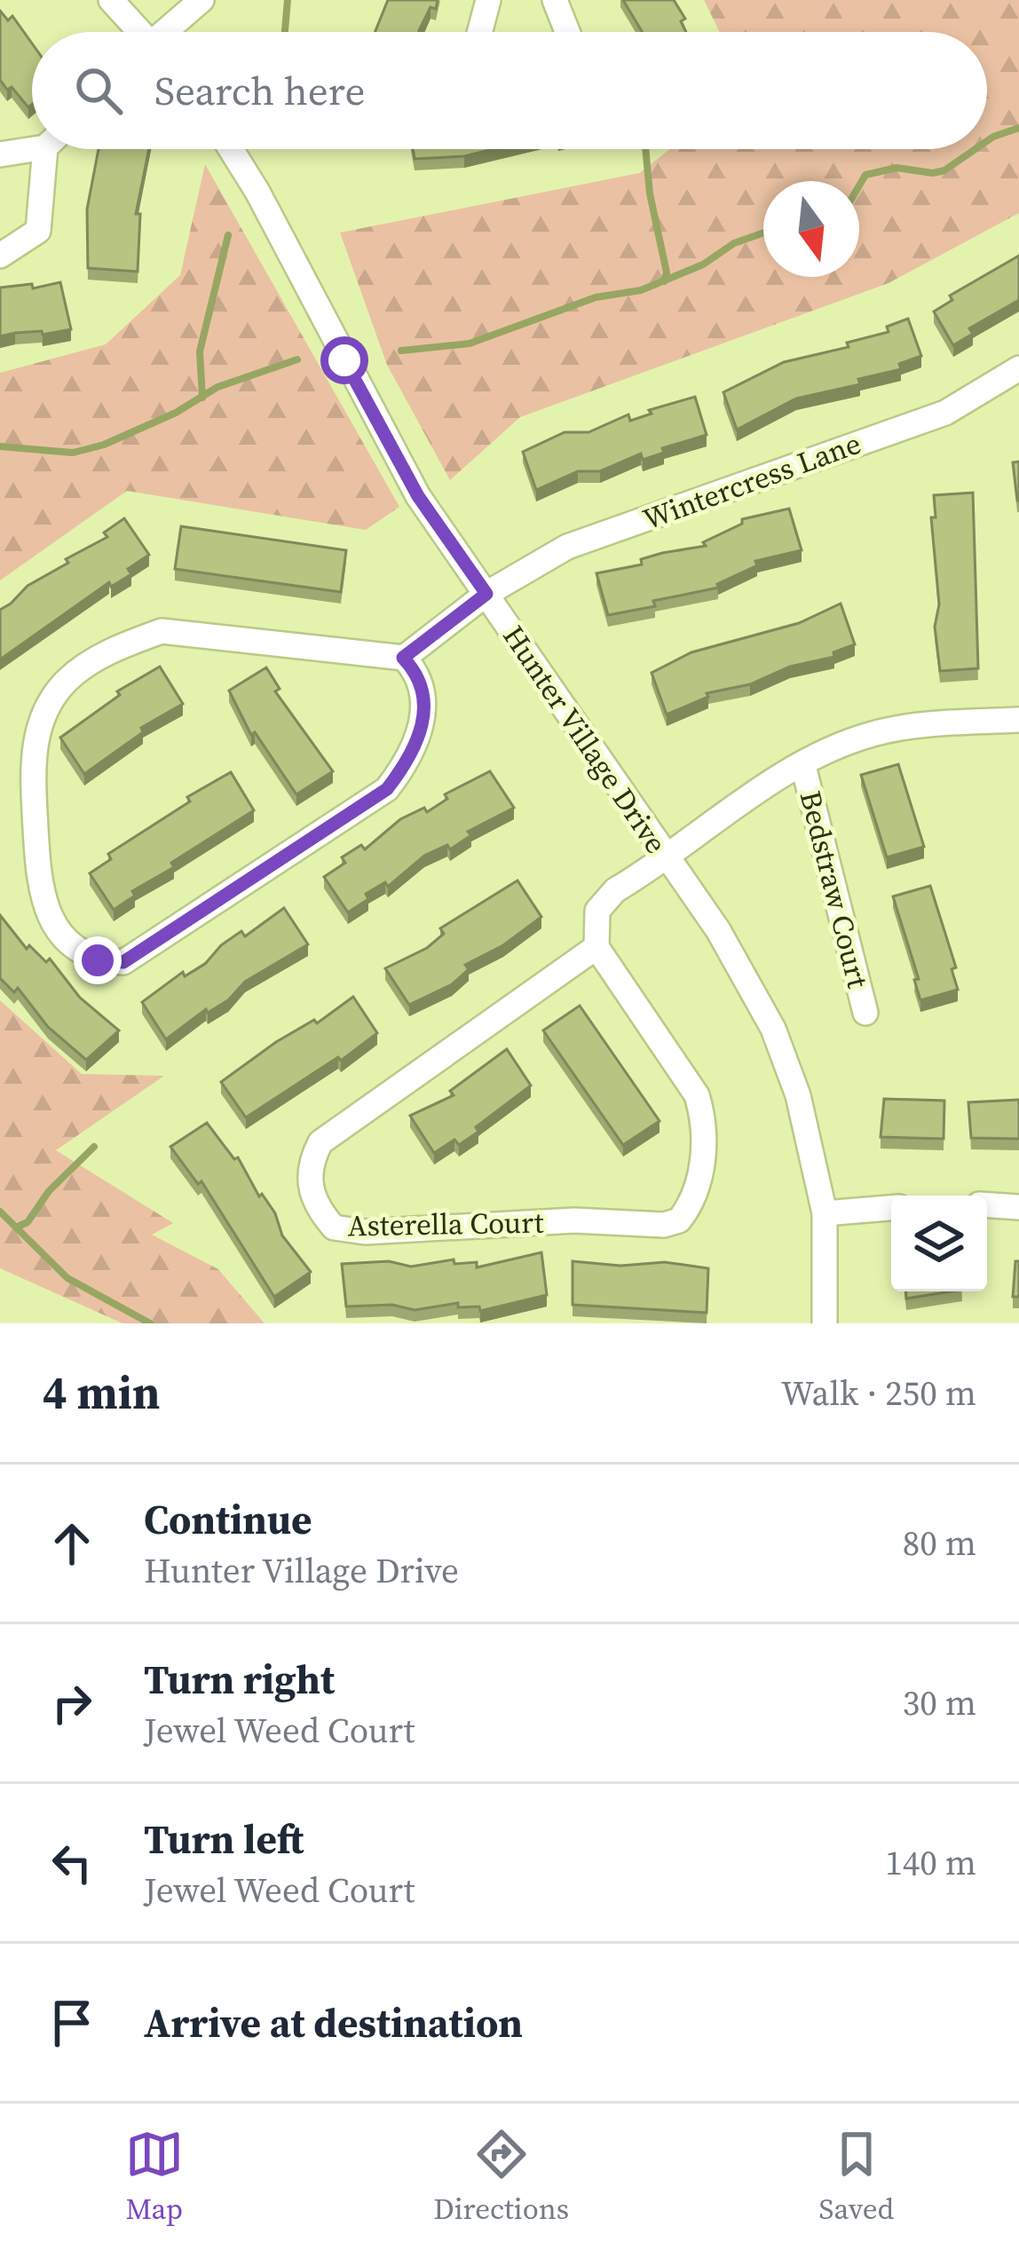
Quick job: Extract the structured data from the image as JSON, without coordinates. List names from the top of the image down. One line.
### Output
{"streets":{"street":["Wintercress Lane","Hunter Village Drive","Bedstraw Court","Asterella Court"]},"crossings":[["Wintercress Lane","Hunter Village Drive"]],"north":"bottom","page":{"search":"Search here","heading":["4 min","Walk · 250 m"],"list":[["Continue","Hunter Village Drive","80 m"],["Turn right","Jewel Weed Court","30 m"],["Turn left","Jewel Weed Court","140 m"],"Arrive at destination"],"nav":["Map","Directions","Saved"]}}
